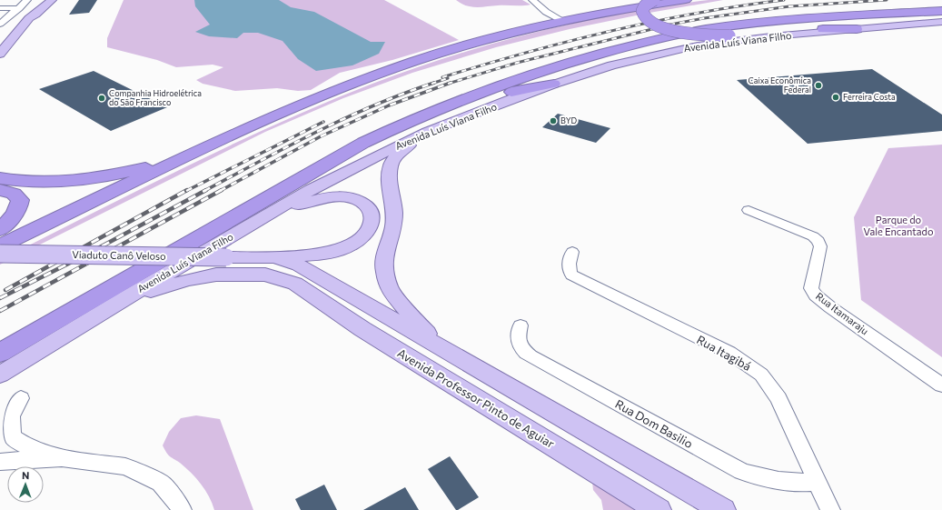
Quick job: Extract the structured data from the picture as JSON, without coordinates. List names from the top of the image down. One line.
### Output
{"streets":{"highway":["Avenida Luís Viana Filho"],"main road":["Viaduto Canô Veloso","Avenida Professor Pinto de Aguiar"],"street":["Rua Itamaraju","Rua Itagibá","Rua Dom Basilio"]},"crossings":[["Avenida Luís Viana Filho","Avenida Professor Pinto de Aguiar"],["Rua Itagibá","Rua Dom Basilio"]],"parks":["Parque do Vale Encantado"],"places":["Caixa Econômica Federal","Ferreira Costa","Companhia Hidroelétrica do São Francisco","BYD"],"north":"top"}
